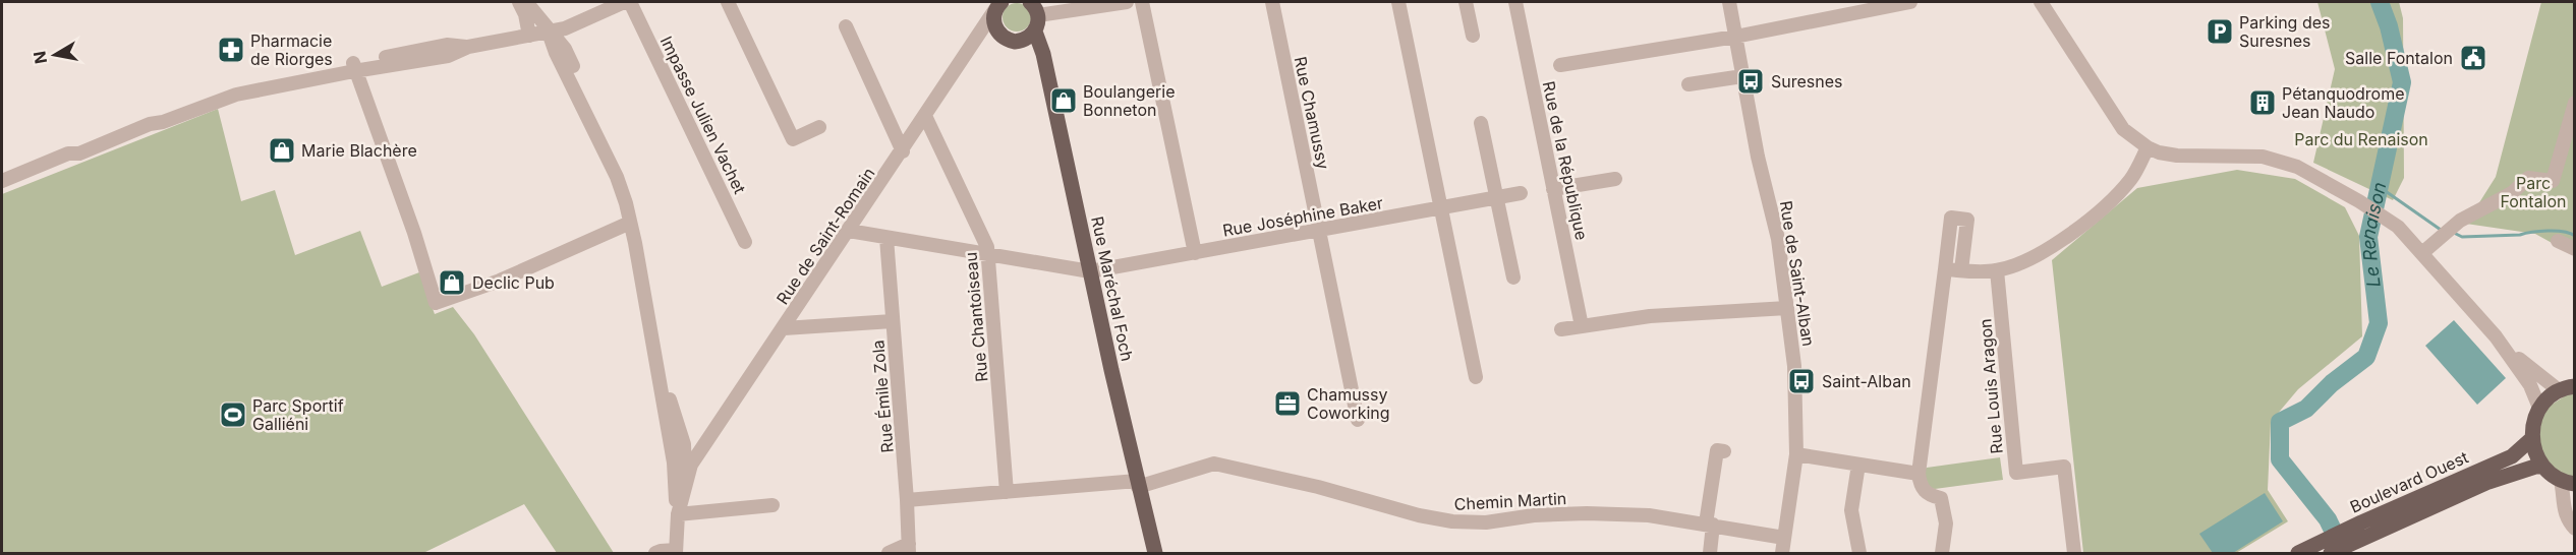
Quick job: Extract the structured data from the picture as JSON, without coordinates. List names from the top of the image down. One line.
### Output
{"streets":{"main road":["Rue Maréchal Foch","Boulevard Ouest"],"street":["Rue Chamussy","Impasse Julien Vachet","Rue de la République","Rue Joséphine Baker","Rue de Saint-Romain","Rue de Saint-Alban","Rue Chantoiseau","Rue Louis Aragon","Rue Émile Zola","Chemin Martin"]},"crossings":[["Rue Chamussy","Rue Joséphine Baker"],["Rue Joséphine Baker","Rue de Saint-Romain"],["Rue Joséphine Baker","Rue Maréchal Foch"],["Rue Joséphine Baker","Rue Chantoiseau"],["Rue Joséphine Baker","Rue Émile Zola"],["Rue de Saint-Romain","Rue Chantoiseau"],["Rue de Saint-Alban","Chemin Martin"],["Rue Maréchal Foch","Chemin Martin"],["Rue Chantoiseau","Chemin Martin"],["Rue Émile Zola","Chemin Martin"]],"water":["Le Renaison"],"parks":["Parc du Renaison","Parc Fontalon"],"places":{"parking":["Parking des Suresnes"],"pharmacy":["Pharmacie de Riorges"],"public building":["Salle Fontalon"],"bus stop":["Suresnes","Saint-Alban"],"shop":["Boulangerie Bonneton","Marie Blachère","Declic Pub"],"building":["Pétanquodrome Jean Naudo"],"office":["Chamussy Coworking"],"sports":["Parc Sportif Galliéni"]},"north":"left"}
